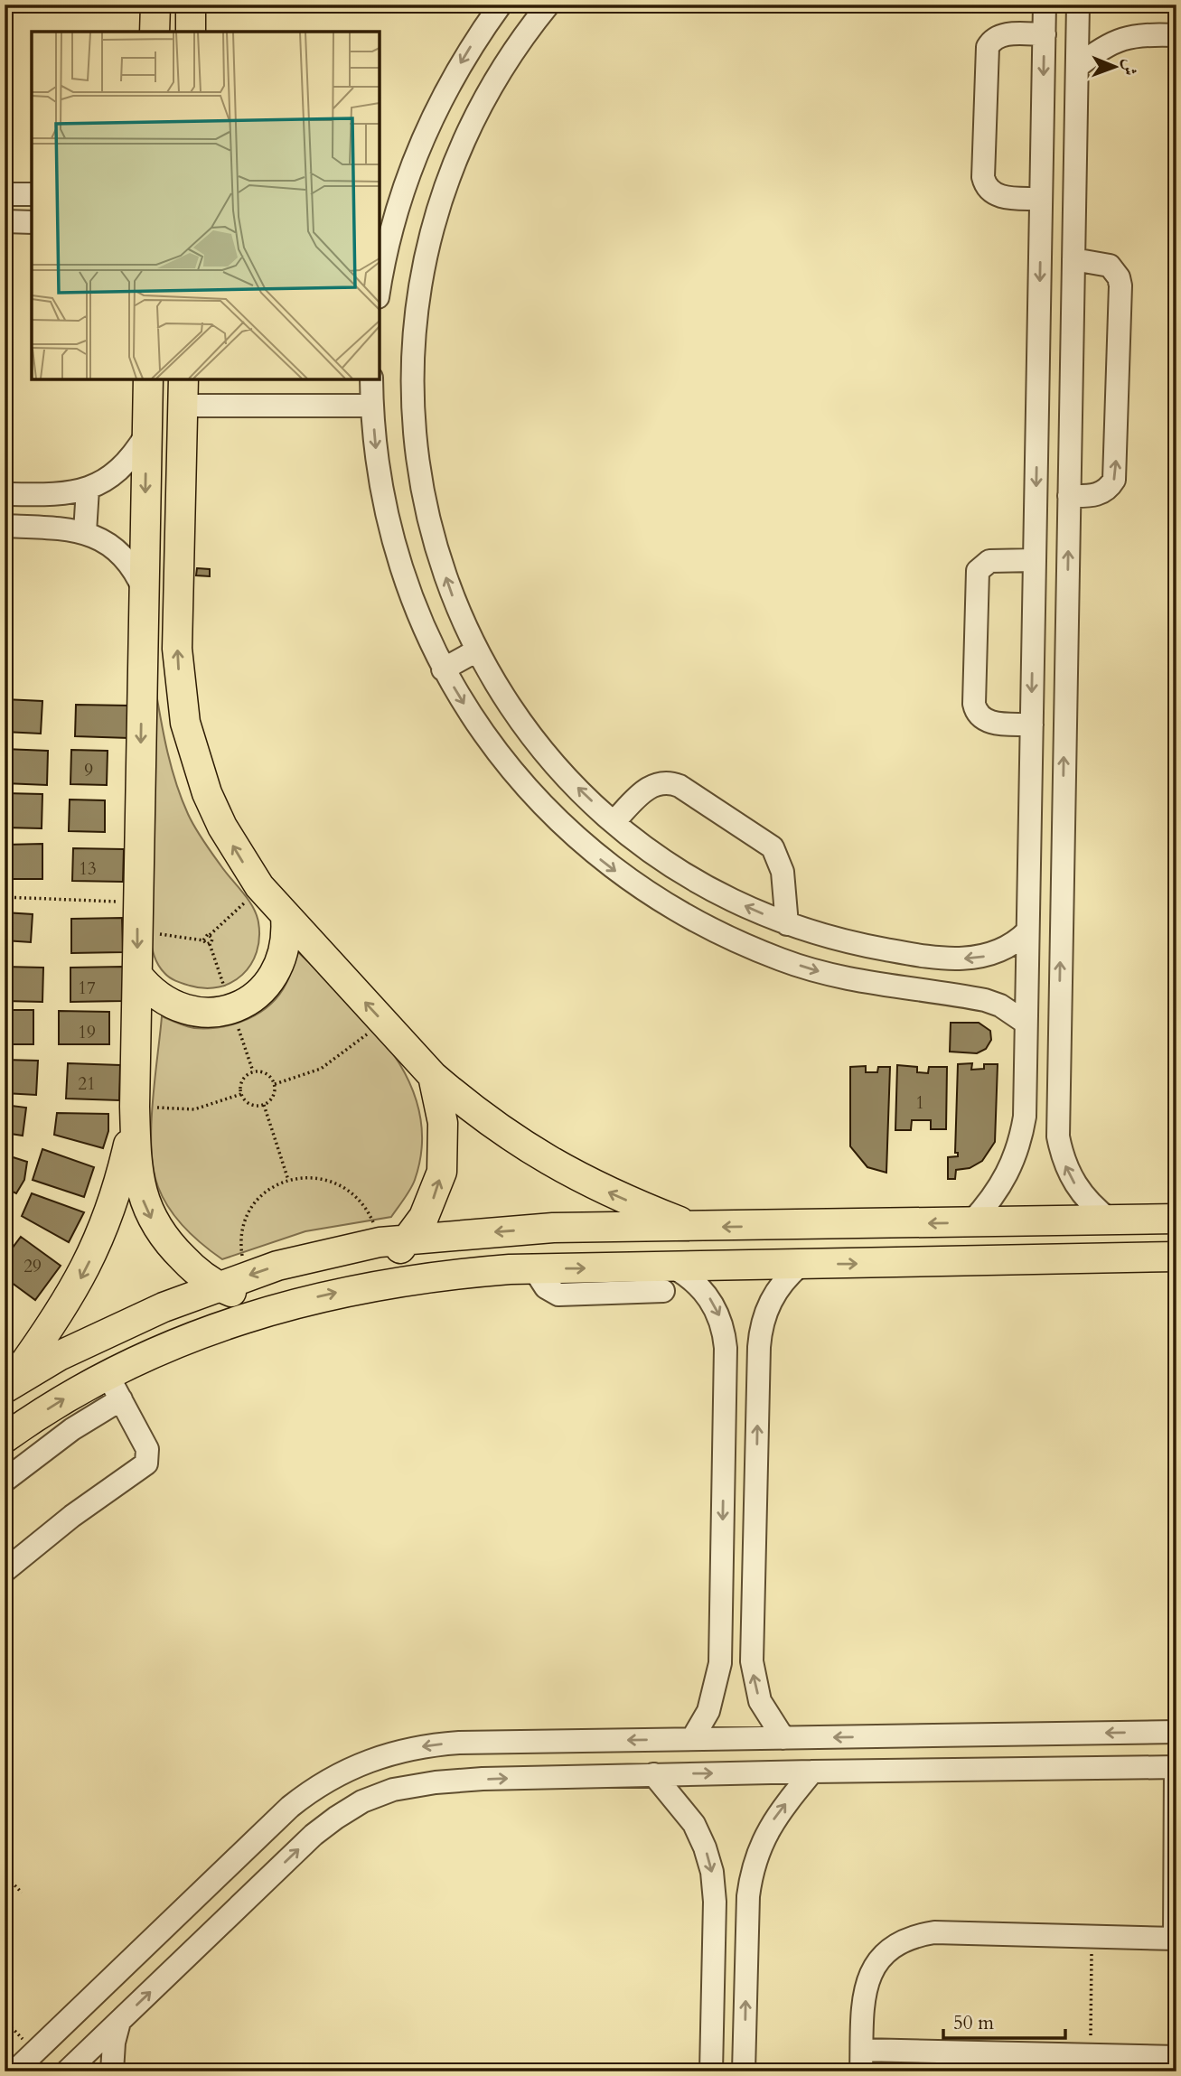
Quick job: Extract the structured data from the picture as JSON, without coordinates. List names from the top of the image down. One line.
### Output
{"house_numbers":["9","13","17","19","21","1","29"],"scale_bar":"50 m","north":"right"}
